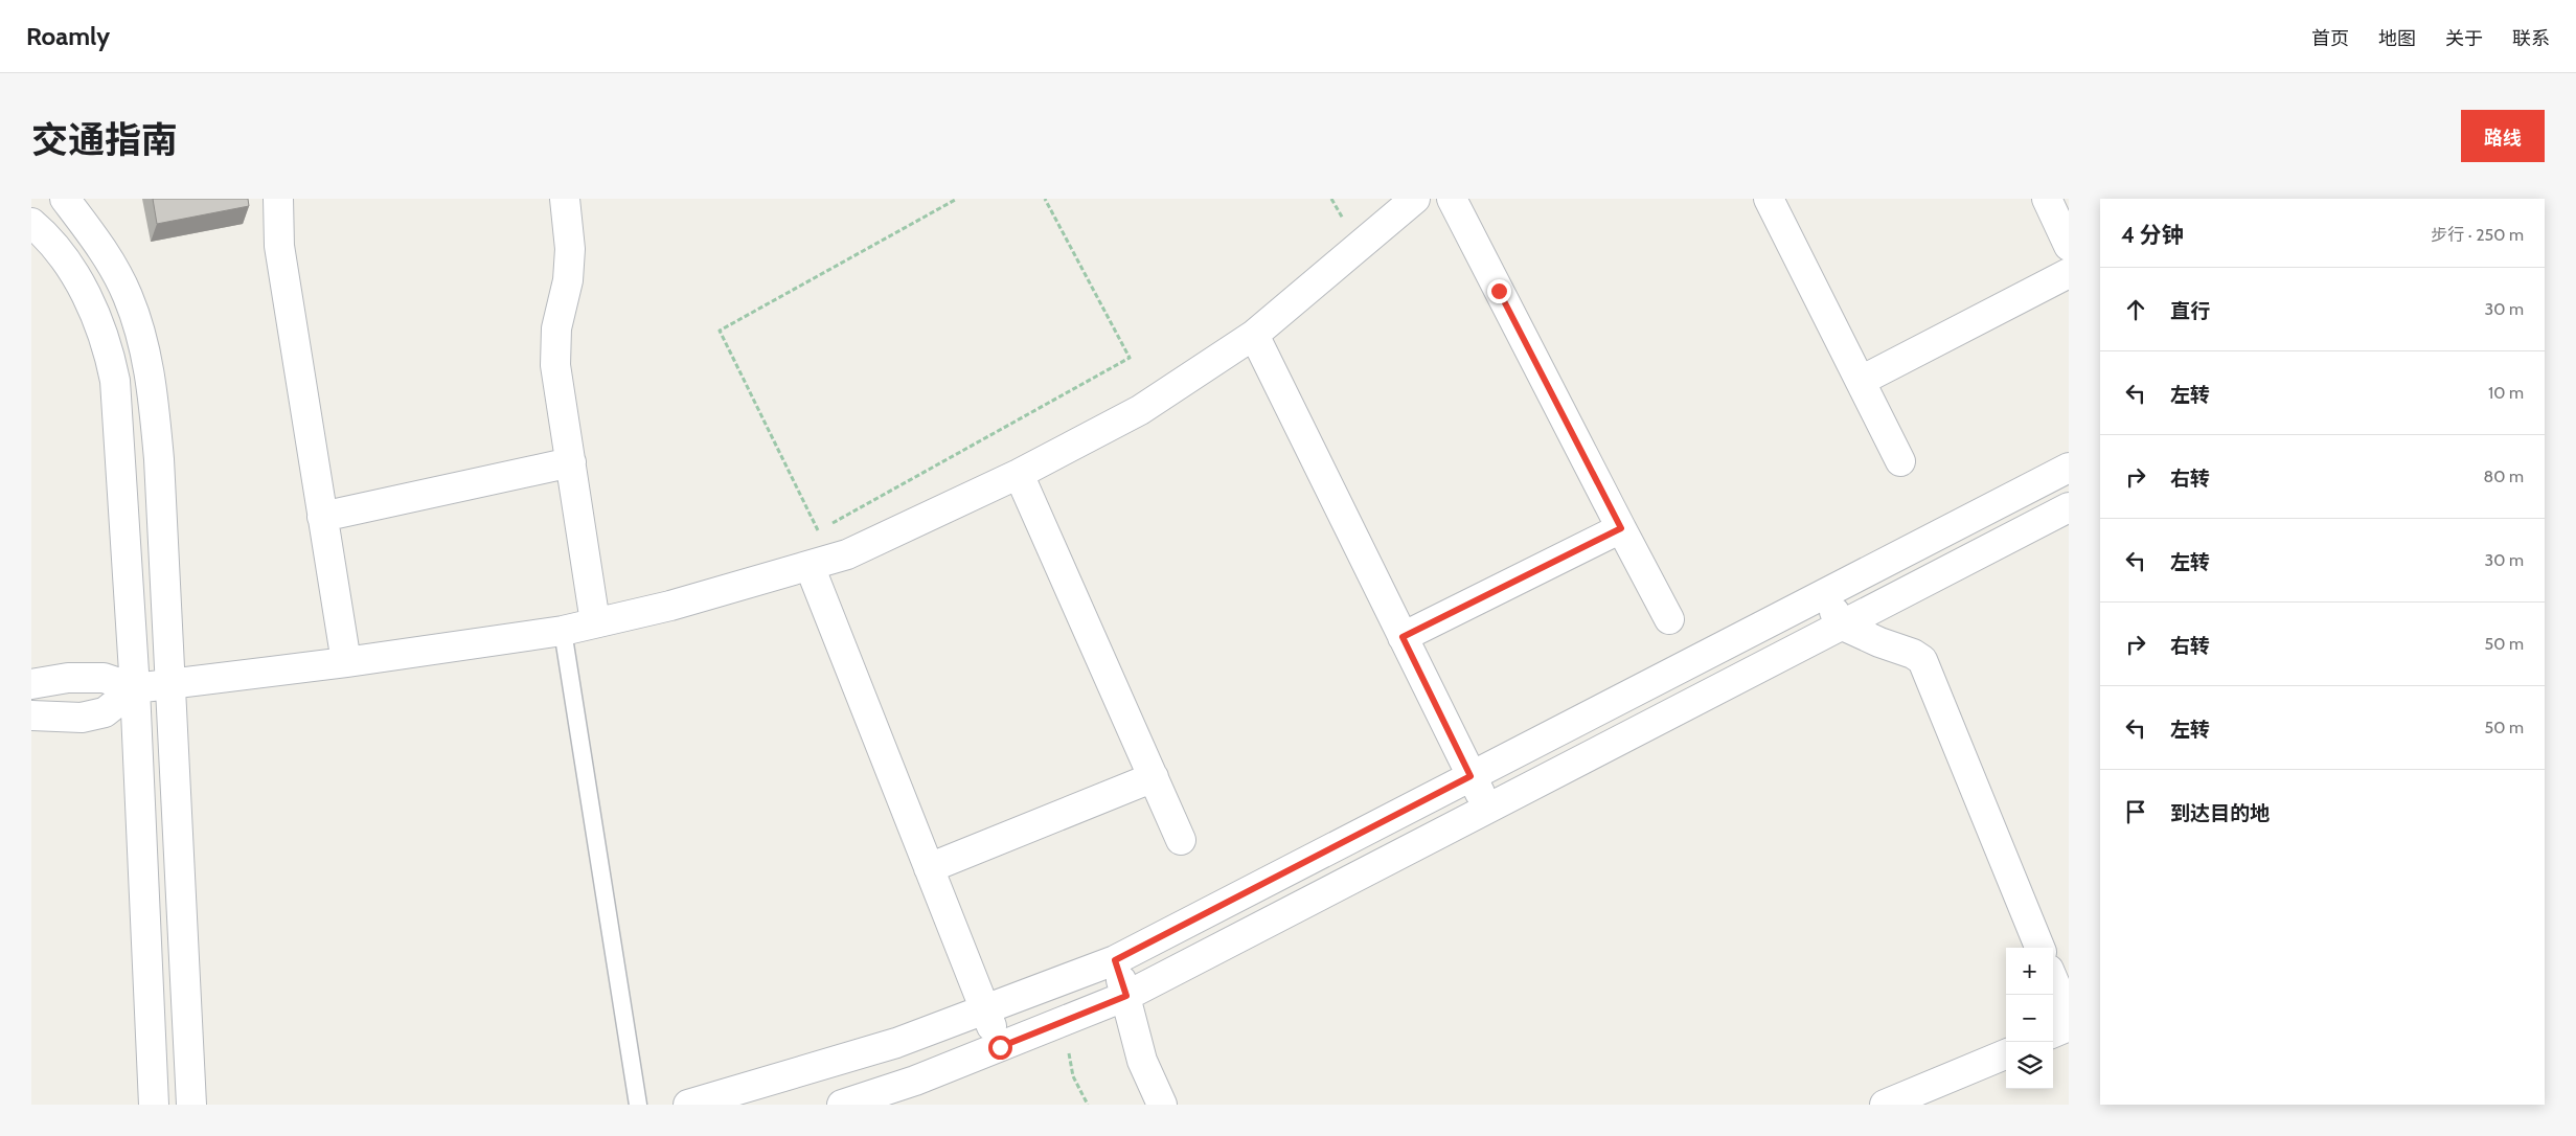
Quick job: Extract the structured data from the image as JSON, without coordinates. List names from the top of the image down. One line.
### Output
{"page":{"header":"Roamly","nav":["首页","地图","关于","联系"],"title":"交通指南","buttons":"路线","heading":["4 分钟","步行 · 250 m"],"list":[["直行","30 m"],["左转","10 m"],["右转","80 m"],["左转","30 m"],["右转","50 m"],["左转","50 m"],"到达目的地"],"map_buttons":["+","−"]}}
